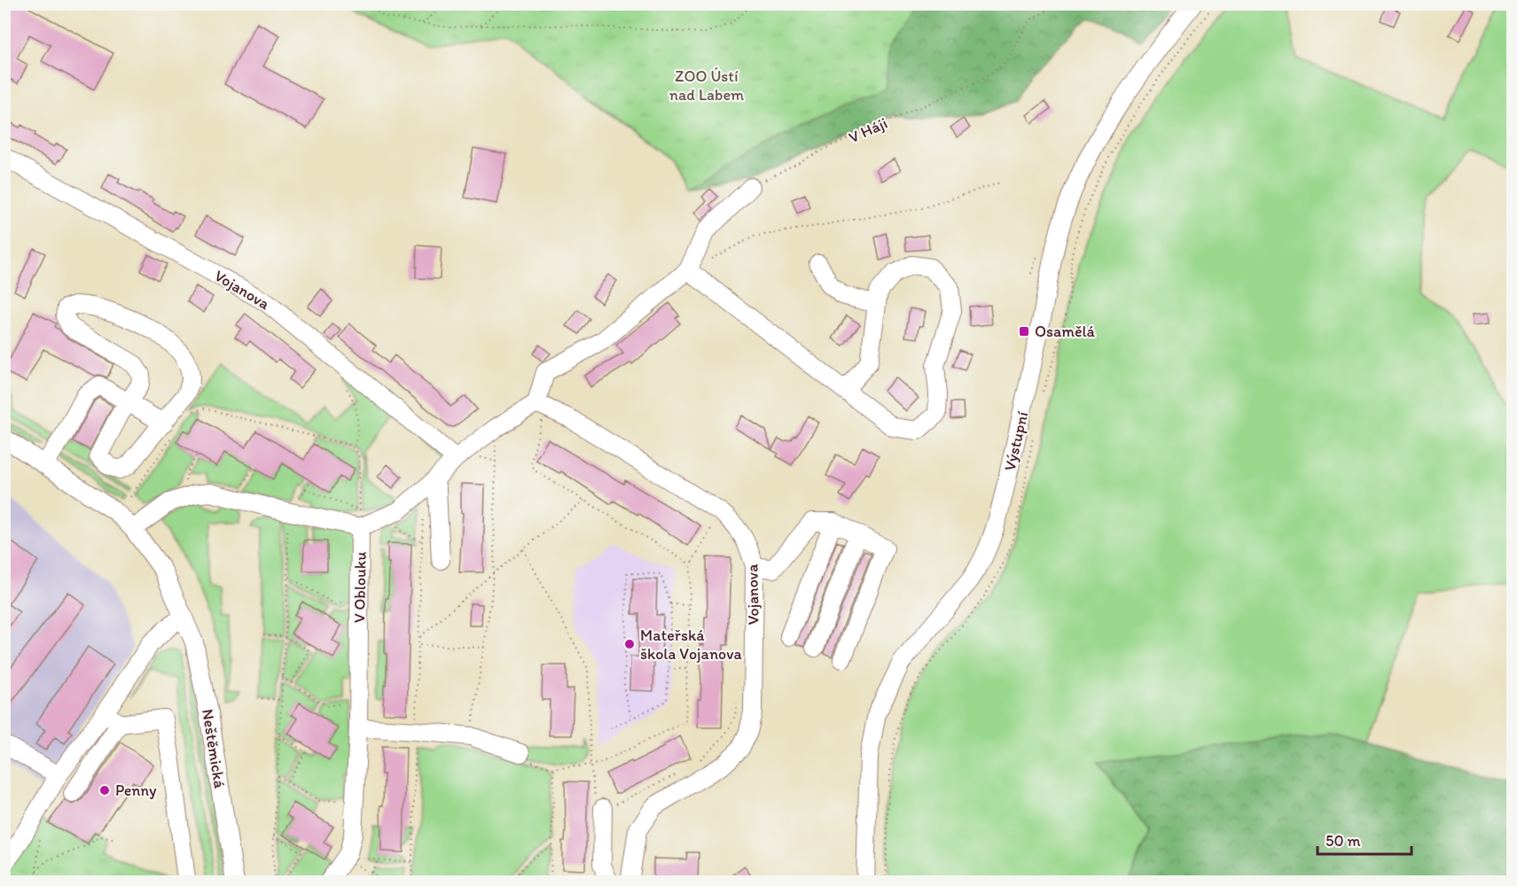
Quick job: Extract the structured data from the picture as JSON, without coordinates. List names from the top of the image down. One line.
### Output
{"streets":{"street":["Vojanova","Výstupní","V Oblouku","Neštěmická"],"path":["V Háji"]},"parks":["ZOO Ústí nad Labem"],"places":{"transit":["Osamělá"],"other":["Mateřská škola Vojanova","Penny"]},"scale_bar":"50 m"}
